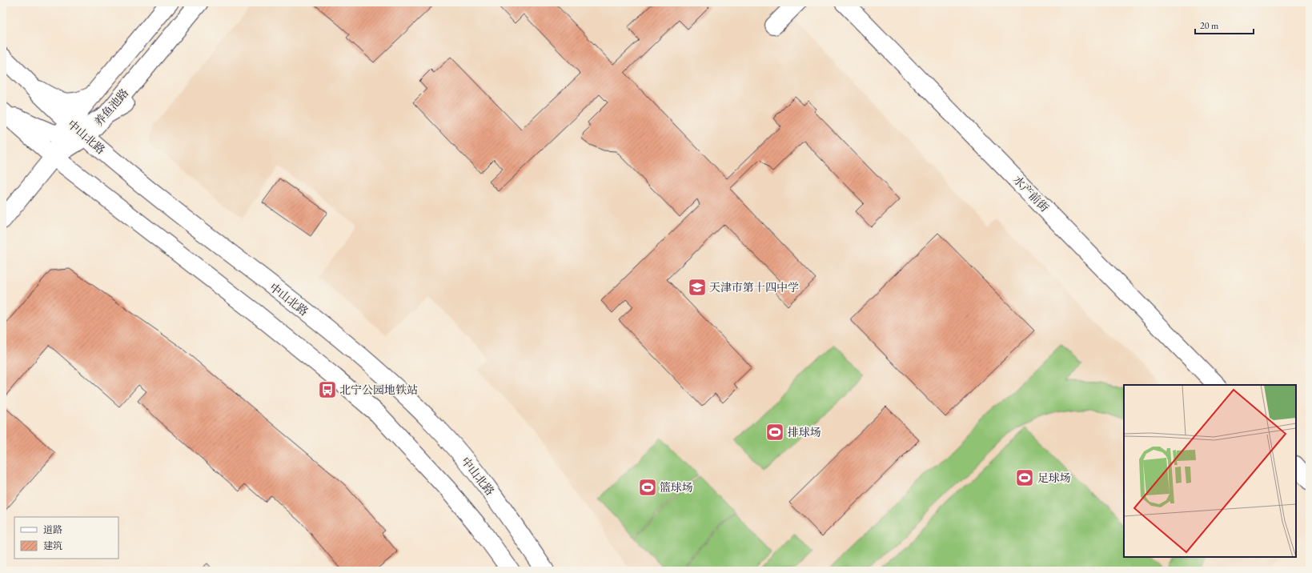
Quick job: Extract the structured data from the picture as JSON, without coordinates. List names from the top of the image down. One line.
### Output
{"streets":{"main road":["养鱼池路","中山北路","水产前街"]},"crossings":[["养鱼池路","中山北路"]],"places":{"school or university":["天津市第十四中学"],"bus stop":["北宁公园地铁站"],"sports":["排球场","足球场","篮球场"]},"legend":["道路","建筑"],"scale_bar":"20 m"}
